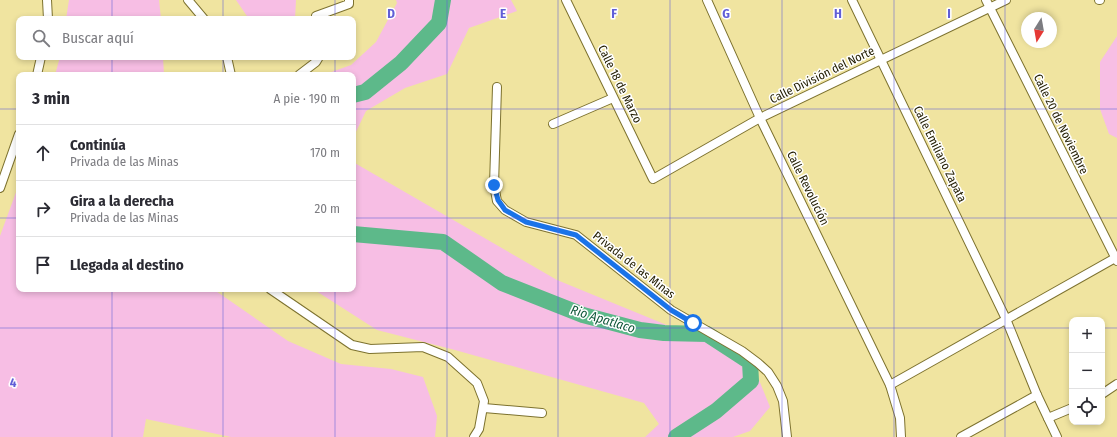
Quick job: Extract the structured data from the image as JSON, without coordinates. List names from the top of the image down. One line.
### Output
{"streets":{"street":["Calle División del Norte","Calle 18 de Marzo","Calle 20 de Noviembre","Calle Emiliano Zapata","Calle Revolución","Privada de las Minas"]},"crossings":[["Calle División del Norte","Calle 18 de Marzo"],["Calle División del Norte","Calle 20 de Noviembre"],["Calle División del Norte","Calle Emiliano Zapata"],["Calle División del Norte","Calle Revolución"]],"water":["Rio Apatlaco"],"north":"bottom","page":{"search":"Buscar aquí","heading":["3 min","A pie · 190 m"],"list":[["Continúa","Privada de las Minas","170 m"],["Gira a la derecha","Privada de las Minas","20 m"],"Llegada al destino"],"map_buttons":["+","−"]},"grid":{"columns":["D","E","F","G","H","I"],"rows":["4"]}}
